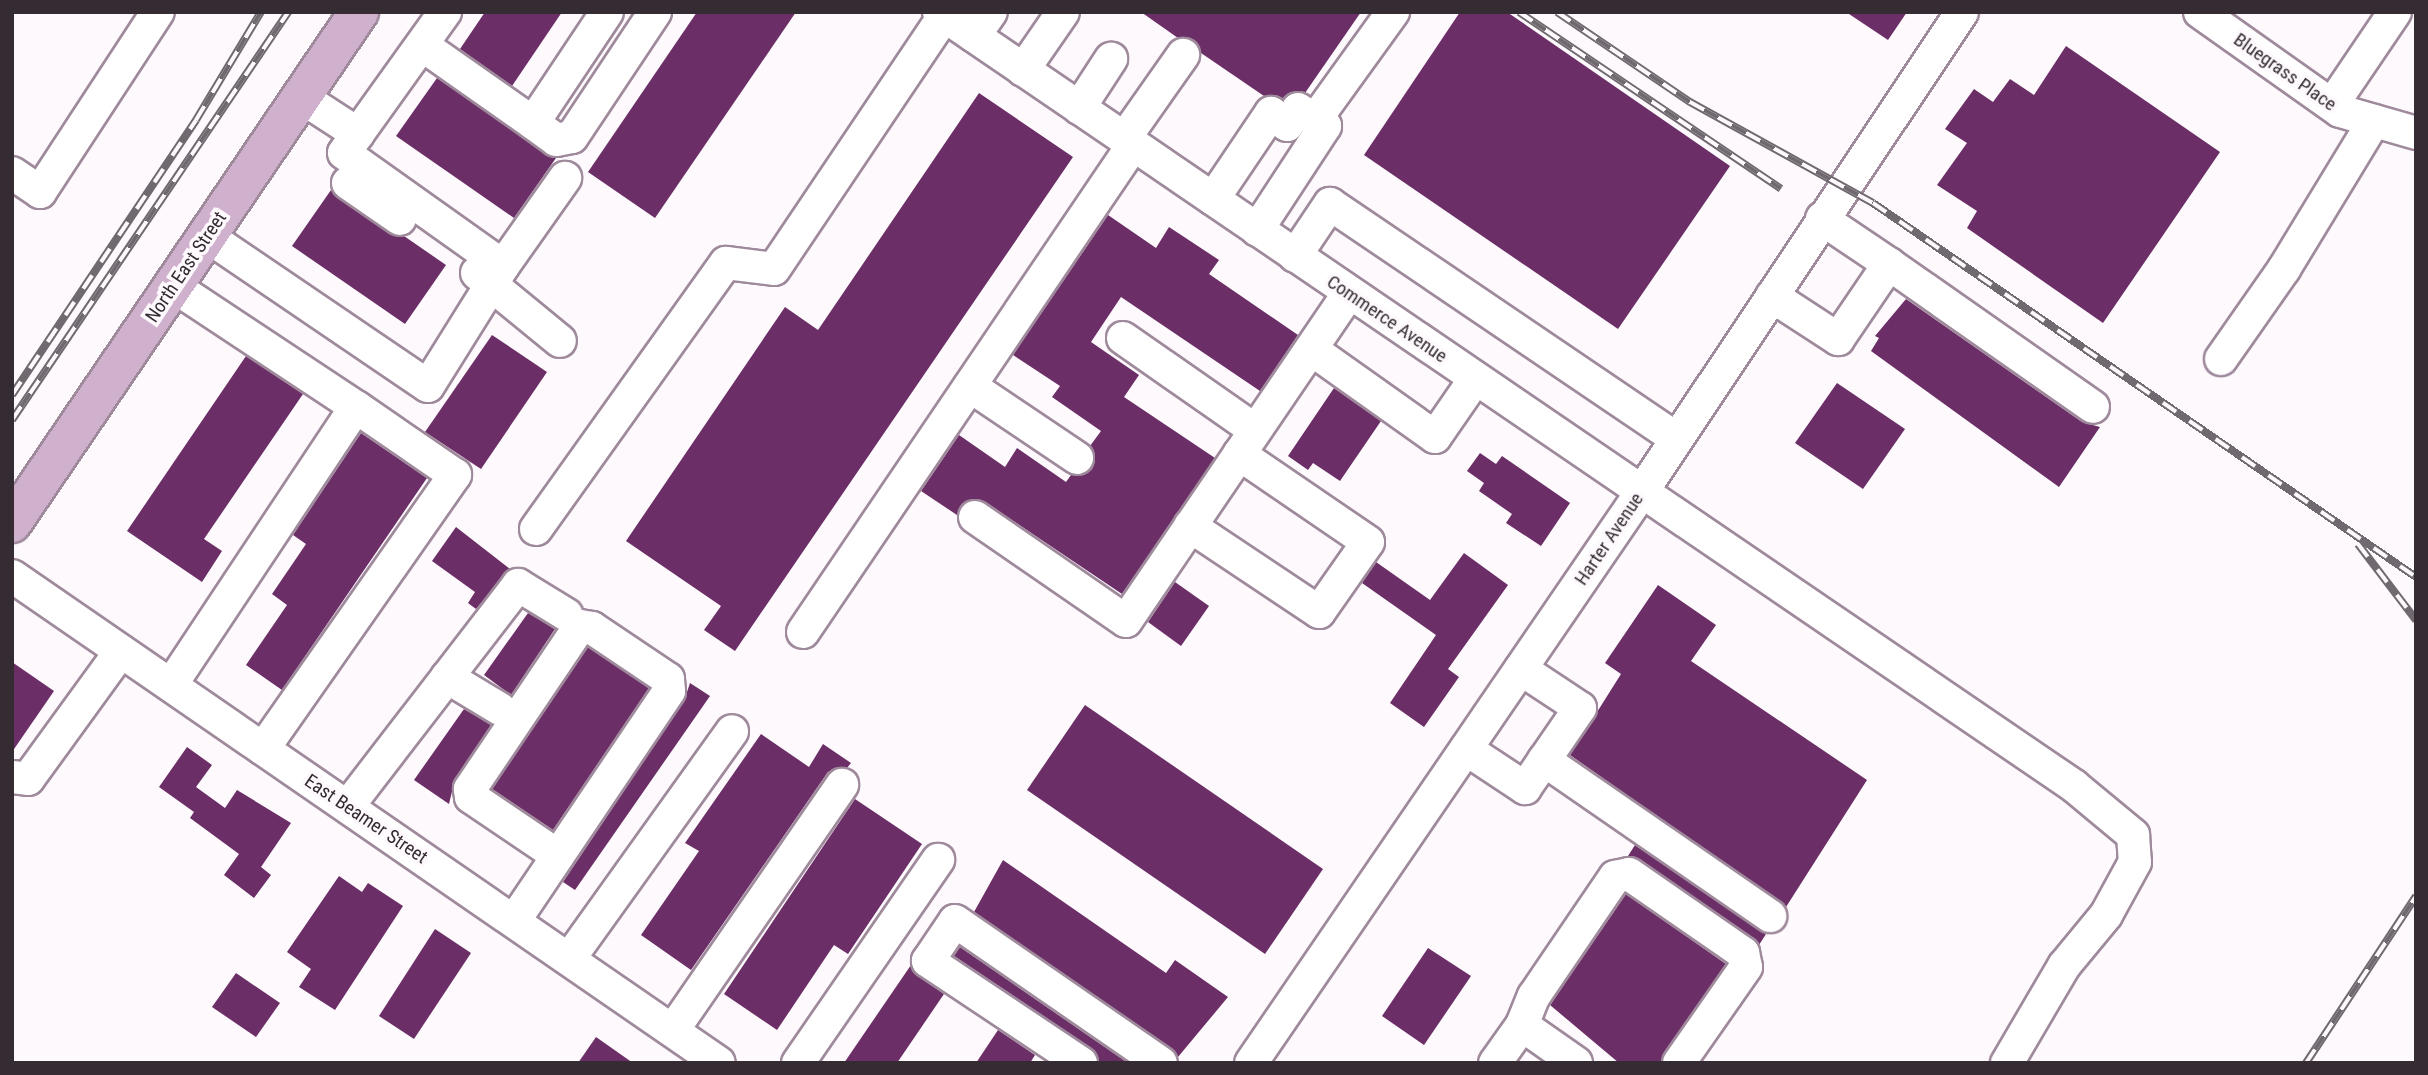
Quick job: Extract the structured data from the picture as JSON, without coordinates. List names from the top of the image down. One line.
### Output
{"streets":{"main road":["North East Street"],"street":["Bluegrass Place","Commerce Avenue","Harter Avenue","East Beamer Street"]},"crossings":[["Commerce Avenue","Harter Avenue"]]}
